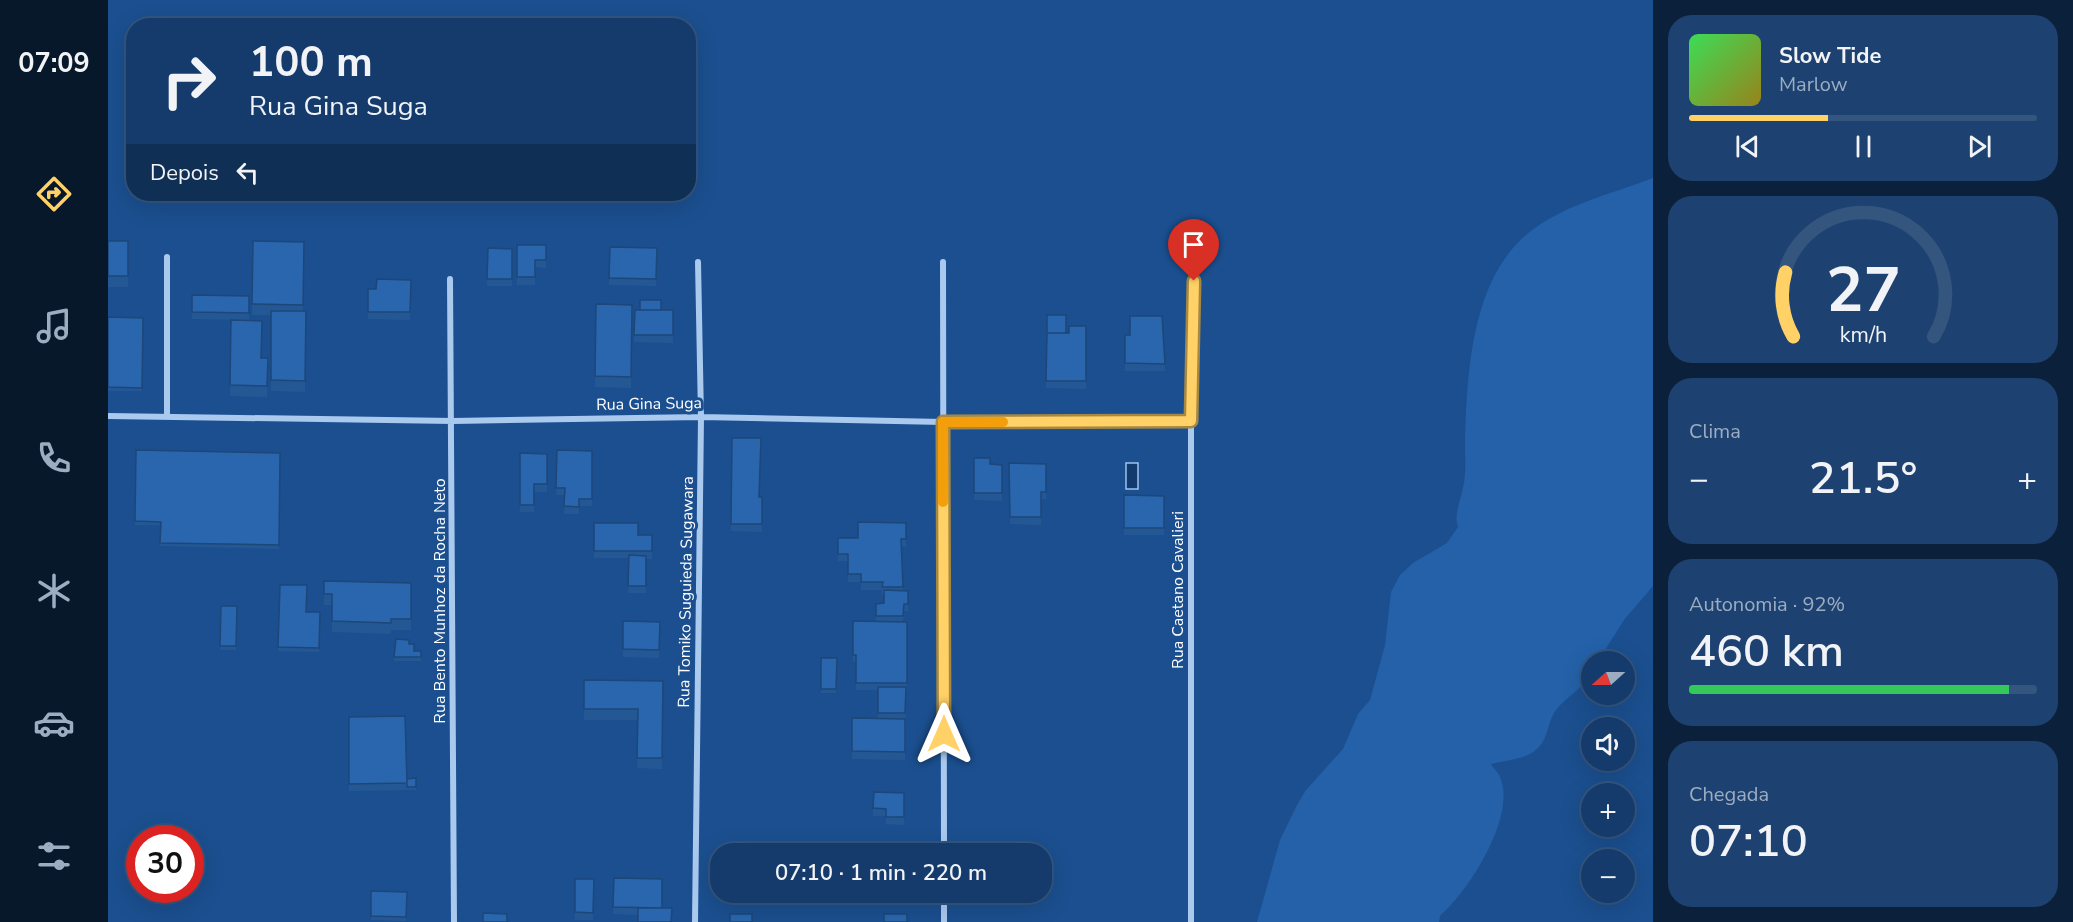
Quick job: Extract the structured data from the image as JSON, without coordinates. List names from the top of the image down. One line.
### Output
{"streets":{"street":["Rua Gina Suga","Rua Caetano Cavalieri","Rua Tomiko Suguieda Sugawara","Rua Bento Munhoz da Rocha Neto"]},"crossings":[["Rua Gina Suga","Rua Caetano Cavalieri"],["Rua Gina Suga","Rua Tomiko Suguieda Sugawara"],["Rua Gina Suga","Rua Bento Munhoz da Rocha Neto"]],"north":"left","page":{"tabs":"07:09","turn":["100 m","Rua Gina Suga"],"song":["Slow Tide","Marlow"],"then":"Depois","tile":["Clima",["Autonomia · 92%","460 km"],["Chegada","07:10"]],"heat":["−","21.5°","+"],"map_buttons":["+","−"],"limit":"30","trip":"07:10 · 1 min · 220 m","gauge":["27","km/h"]}}
